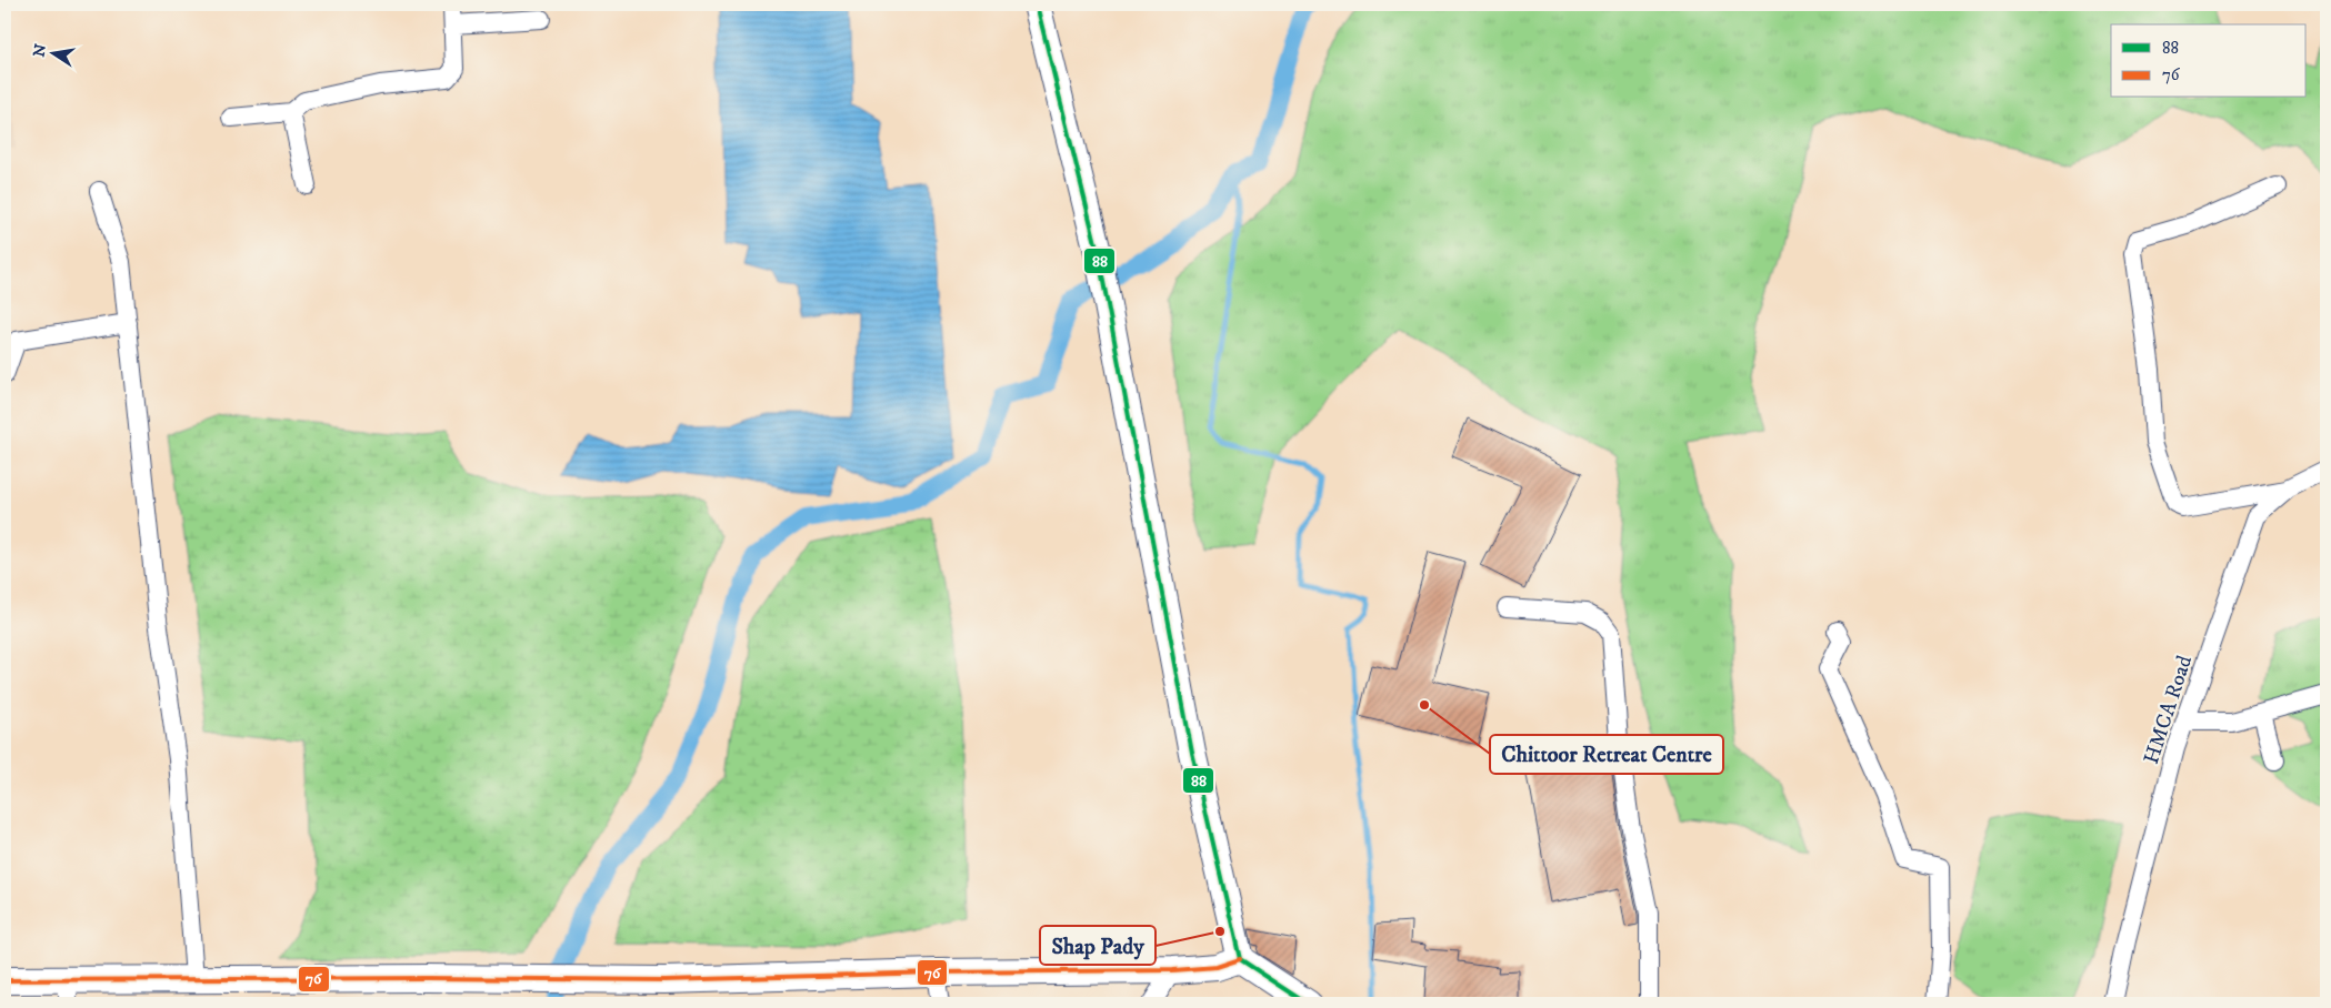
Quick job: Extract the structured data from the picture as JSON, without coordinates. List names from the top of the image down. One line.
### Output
{"streets":{"street":["HMCA Road"]},"places":["Chittoor Retreat Centre","Shap Pady"],"lines":["transit line 88","transit line 76"],"legend":["88","76"],"north":"left"}
